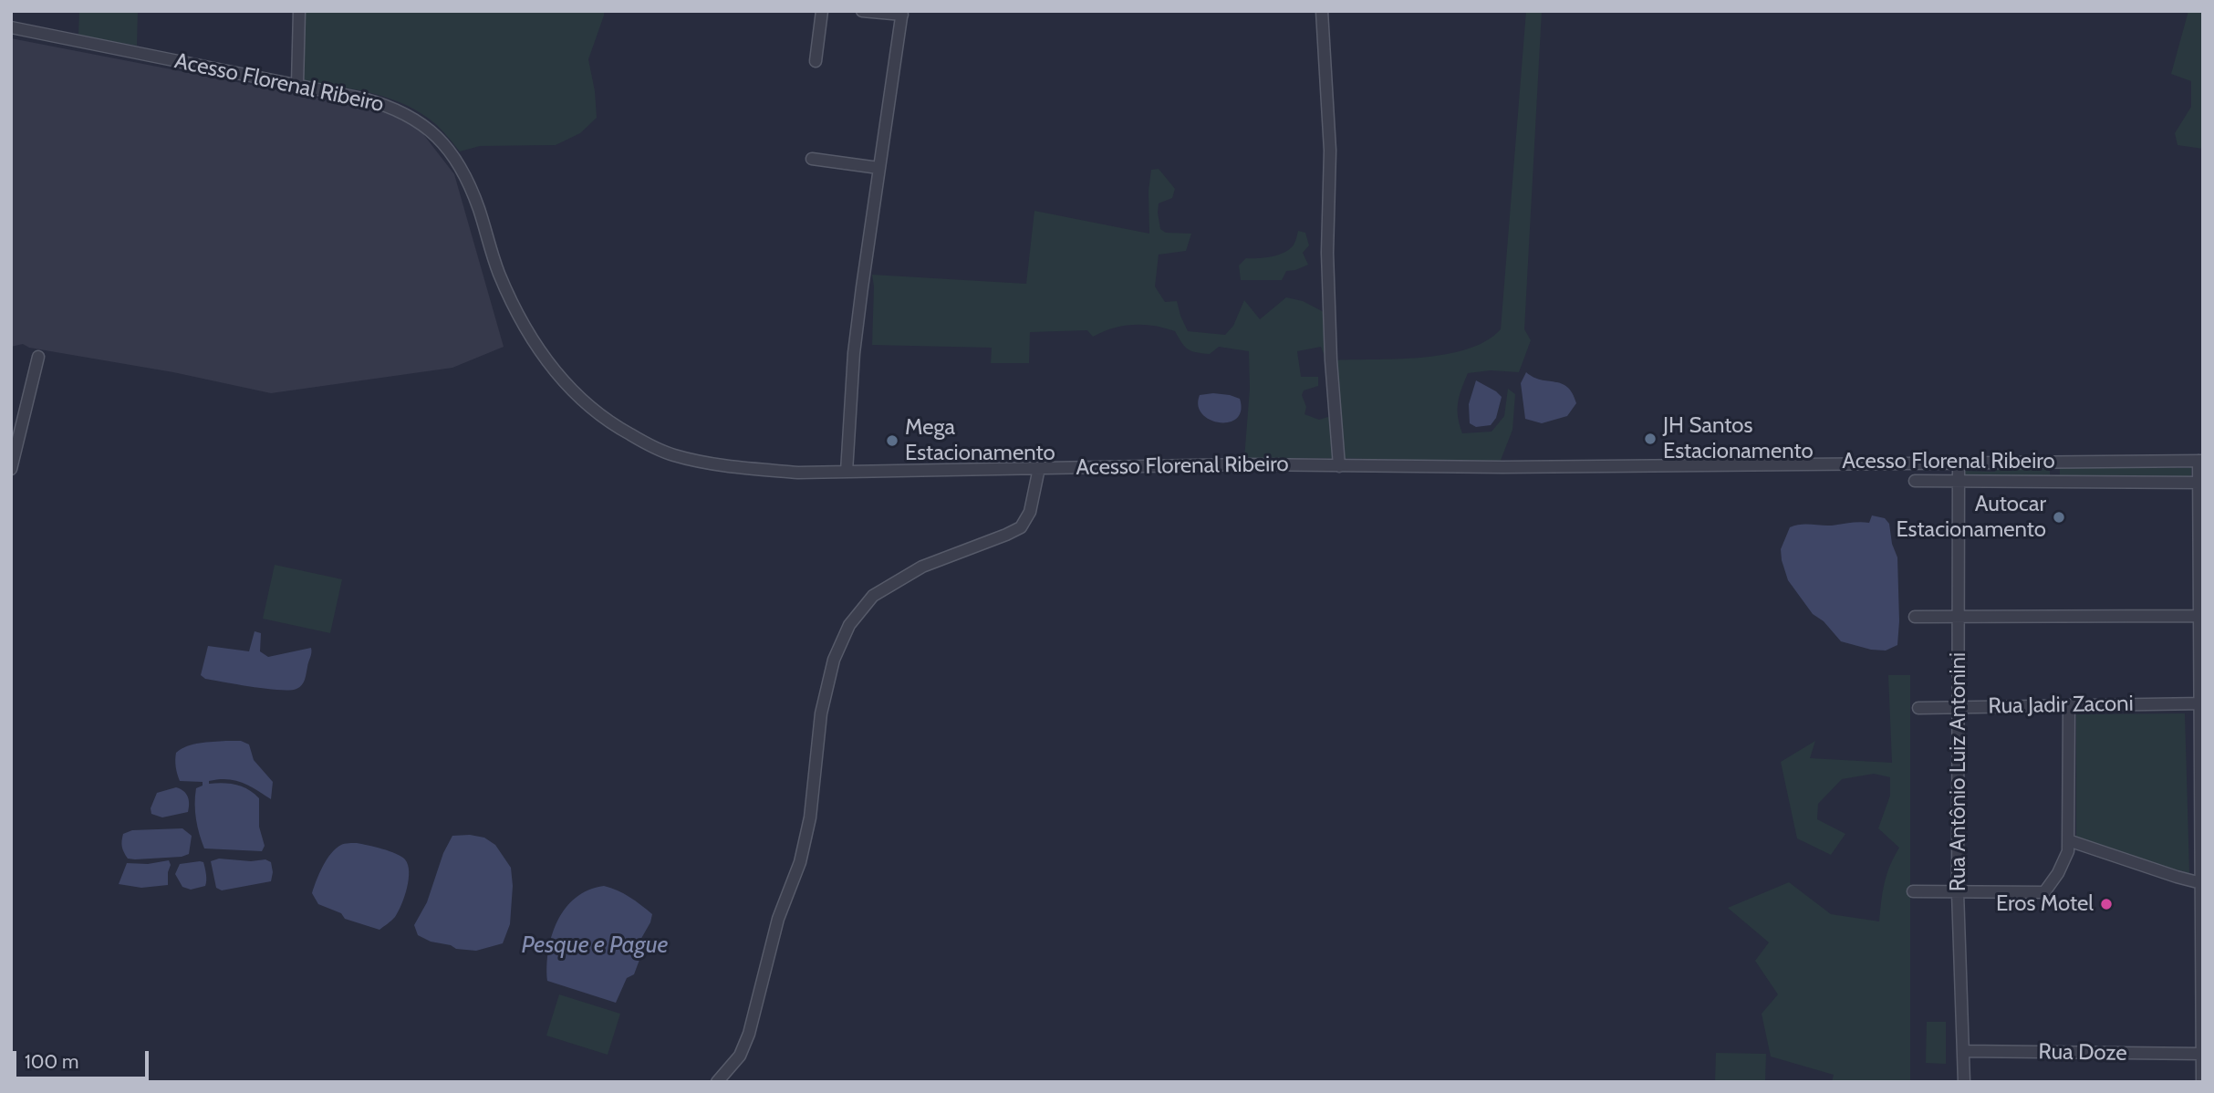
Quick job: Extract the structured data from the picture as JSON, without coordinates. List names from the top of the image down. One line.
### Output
{"streets":{"street":["Acesso Florenal Ribeiro","Rua Jadir Zaconi","Rua Antônio Luiz Antonini","Rua Doze"]},"crossings":[["Acesso Florenal Ribeiro","Rua Antônio Luiz Antonini"],["Rua Jadir Zaconi","Rua Antônio Luiz Antonini"],["Rua Antônio Luiz Antonini","Rua Doze"]],"water":["Pesque e Pague"],"places":["JH Santos Estacionamento","Mega Estacionamento","Autocar Estacionamento","Eros Motel"],"scale_bar":"100 m"}
